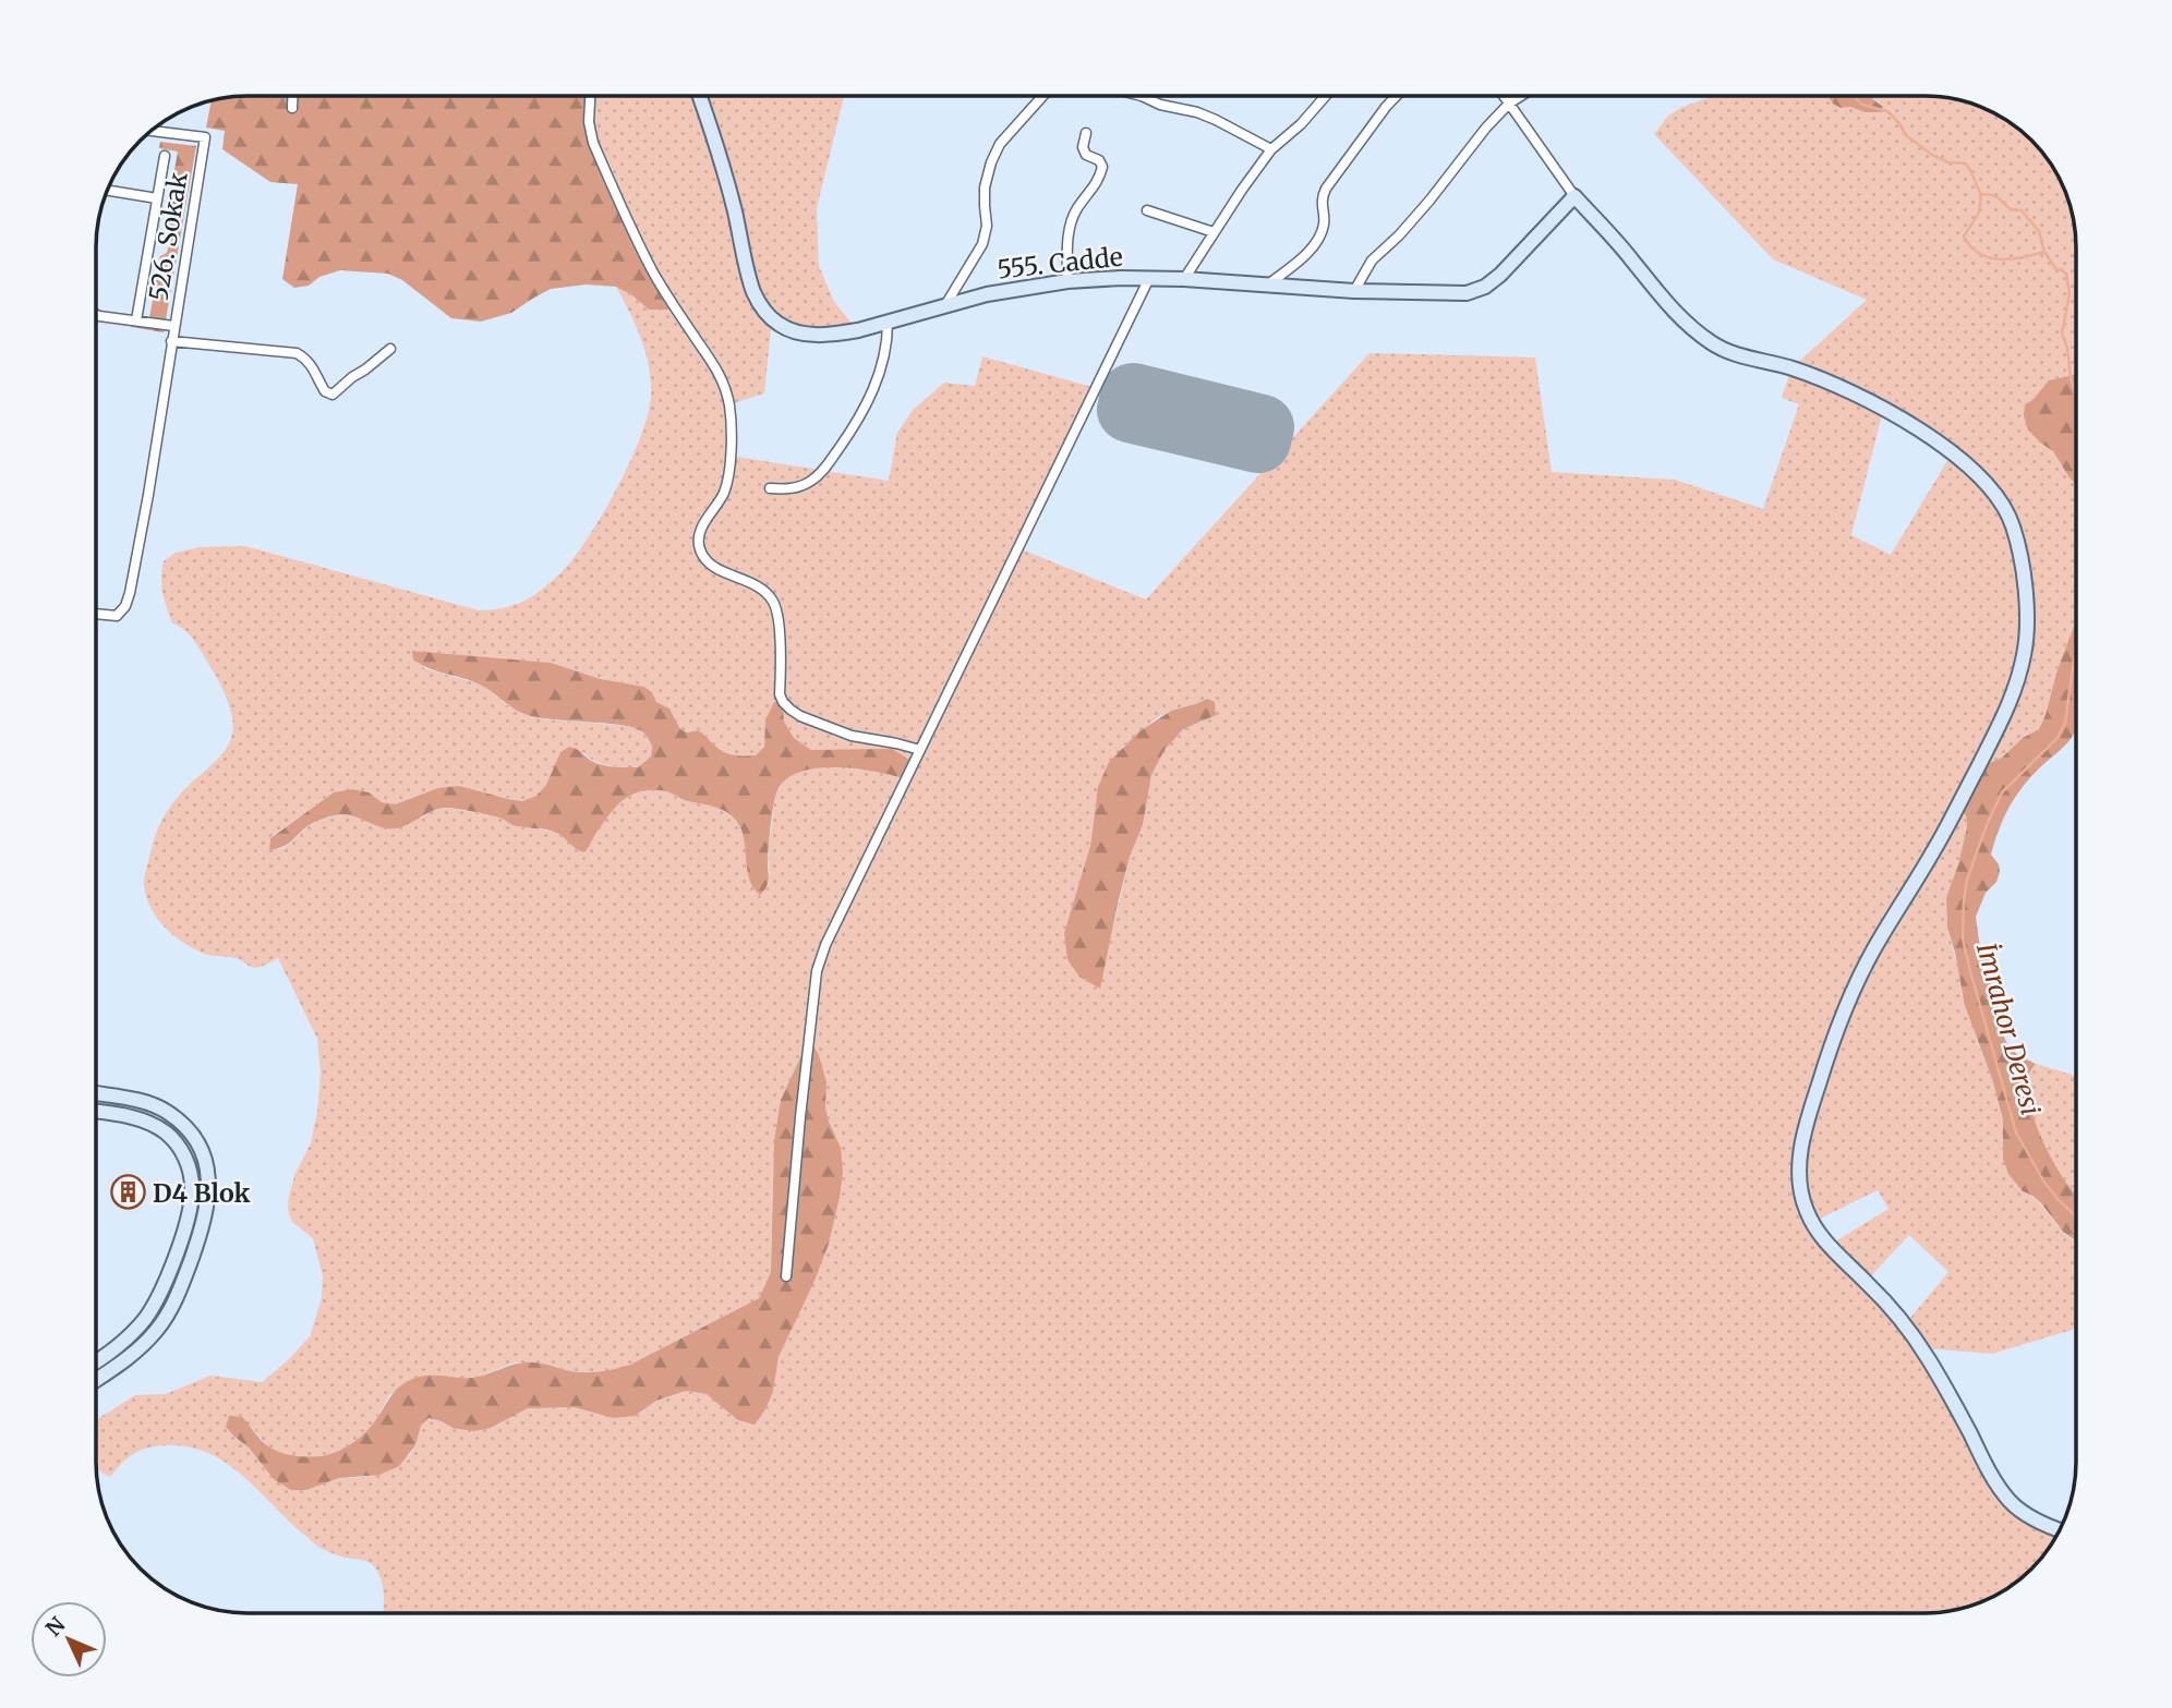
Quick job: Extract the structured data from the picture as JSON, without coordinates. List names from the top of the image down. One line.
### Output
{"streets":{"street":["526. Sokak","555. Cadde"]},"water":["İmrahor Deresi"],"places":{"building":["D4 Blok"]},"north":"top left"}
